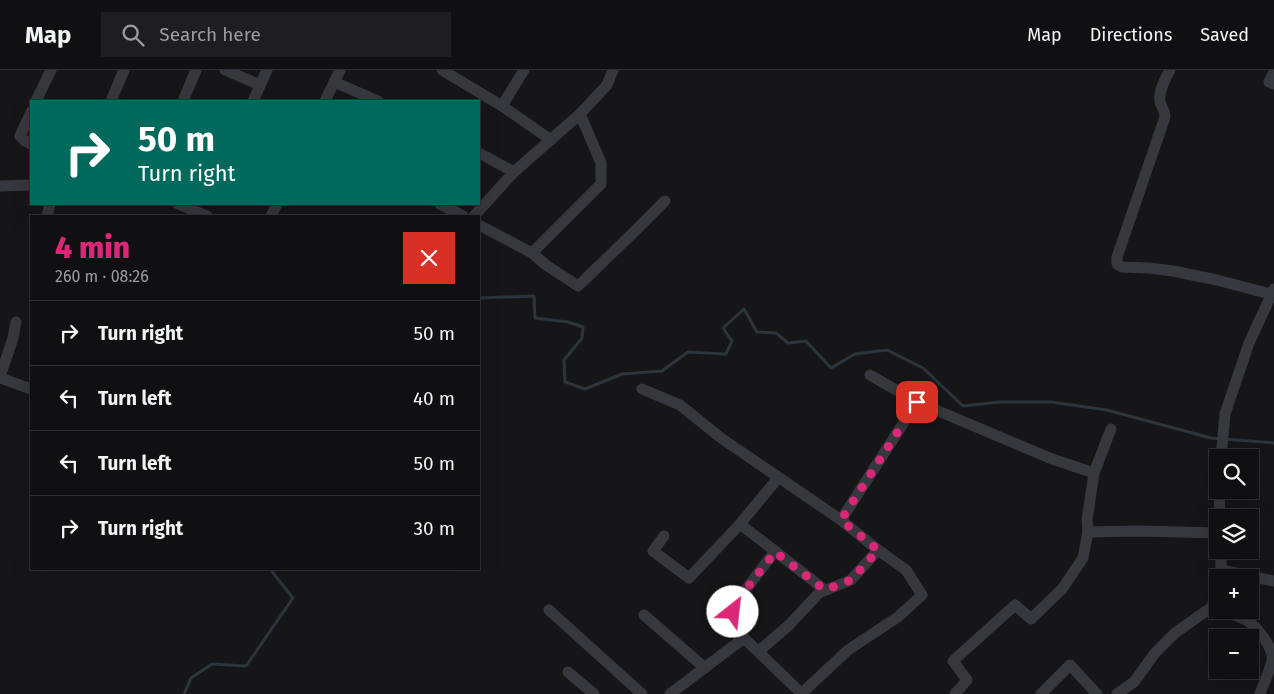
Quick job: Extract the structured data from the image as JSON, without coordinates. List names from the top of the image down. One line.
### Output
{"page":{"header":"Map","search":"Search here","nav":["Map","Directions","Saved"],"turn":["50 m","Turn right"],"heading":["4 min","260 m · 08:26"],"list":[{"name":"Turn right","value":"50 m"},{"name":"Turn left","value":"40 m"},{"name":"Turn left","value":"50 m"},{"name":"Turn right","value":"30 m"}],"map_buttons":["+","−"]}}
